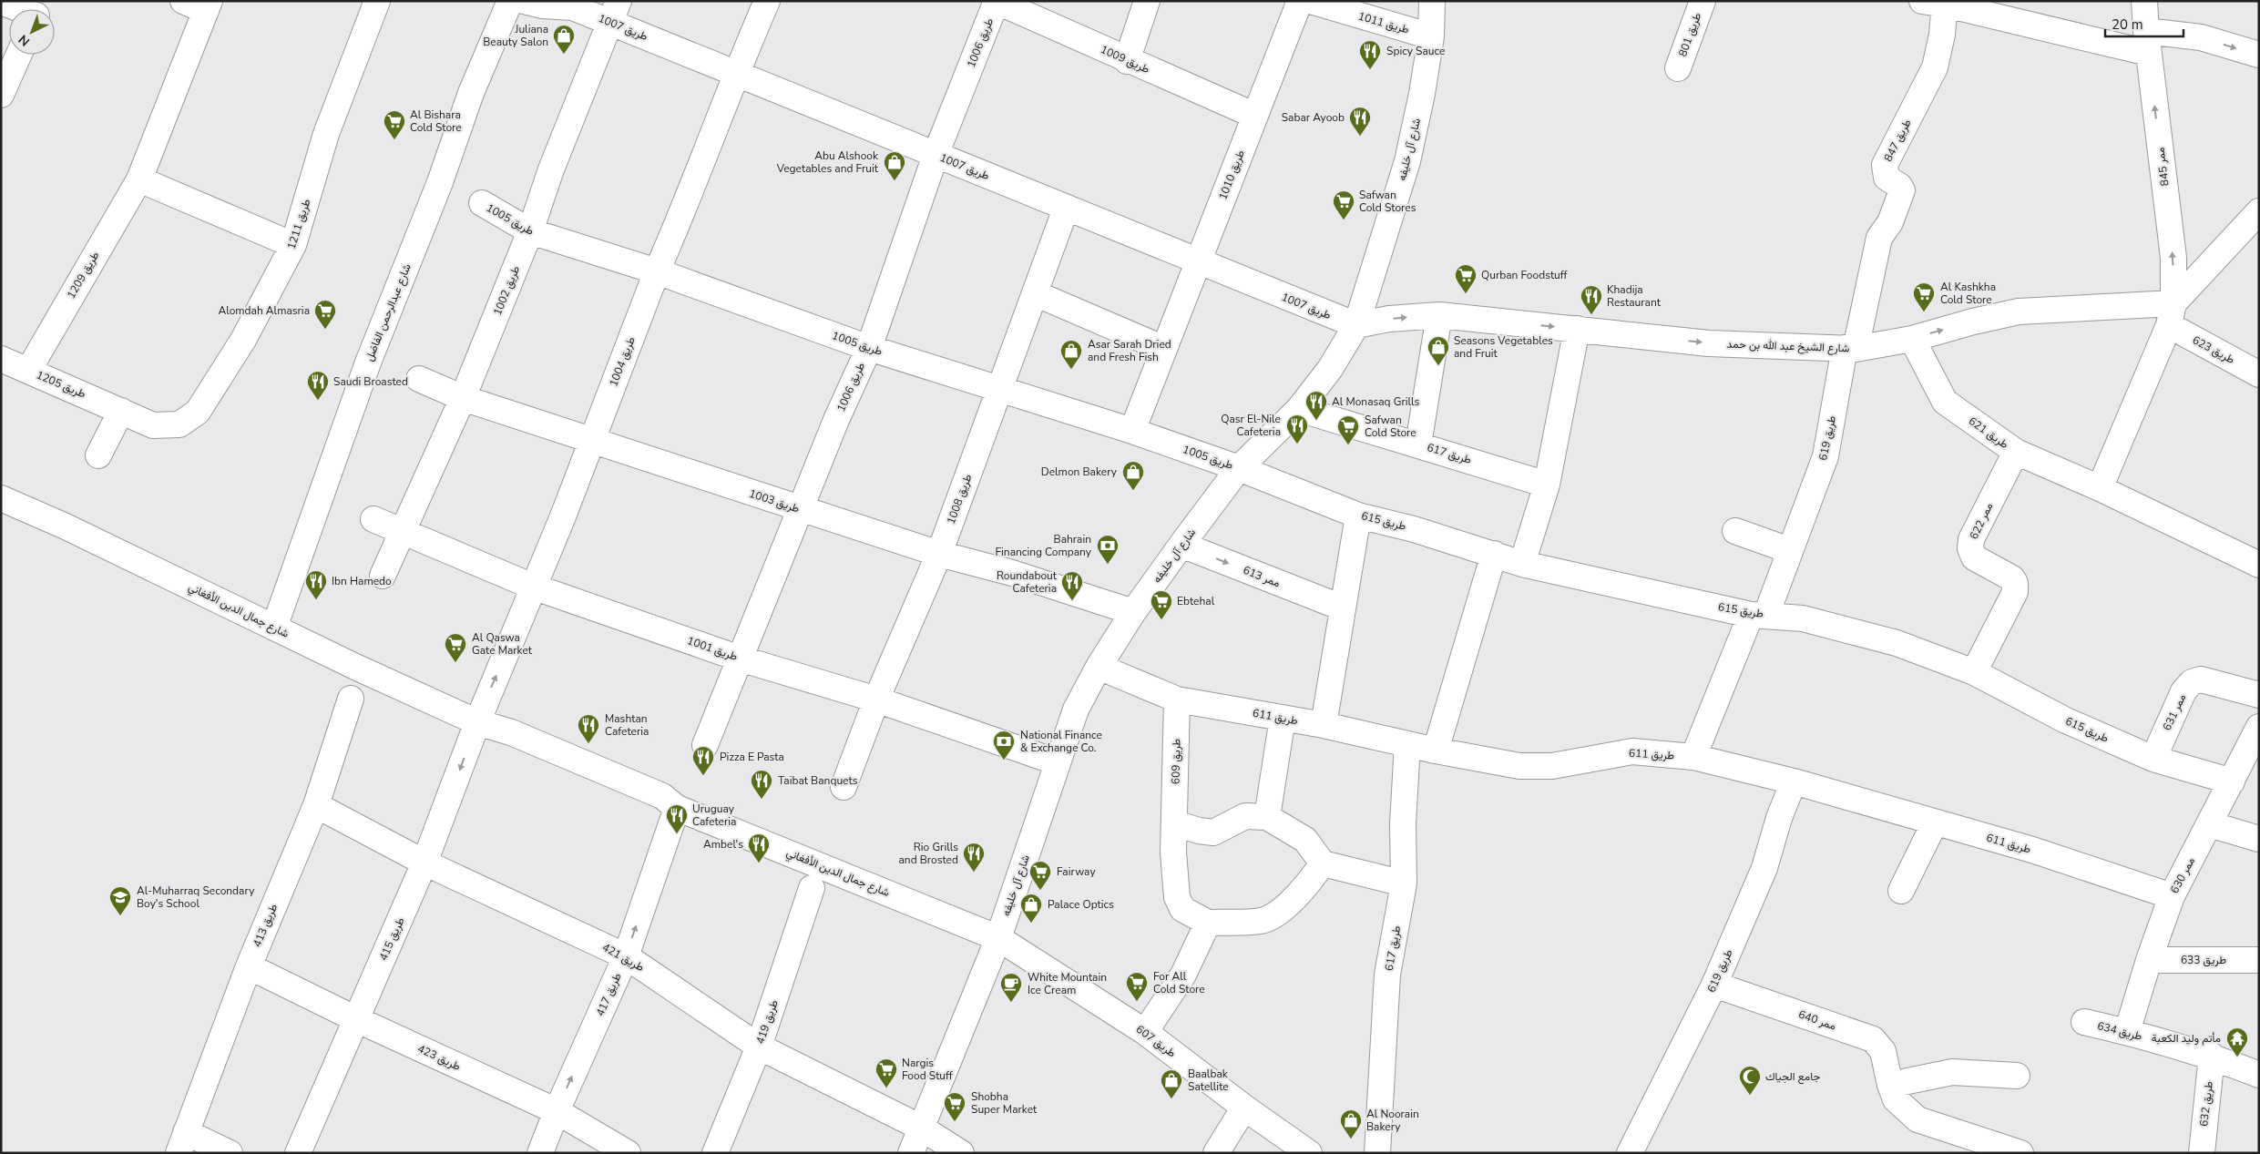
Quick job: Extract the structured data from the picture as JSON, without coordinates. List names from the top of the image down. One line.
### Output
{"streets":{"street":["طريق 1011","طريق 1007","طريق 801","طريق 1006","طريق 1009","طريق 847","شارع آل خليفه","ممر 845","طريق 1010","طريق 1005","طريق 1211","طريق 1209","طريق 1002","شارع عبدالرحمن الفاضل","شارع الشيخ عبد الله بن حمد","طريق 623","طريق 1004","طريق 1205","طريق 621","طريق 619","طريق 617","طريق 1008","طريق 1003","طريق 615","ممر 622","ممر 613","شارع جمال الدين الأفغاني","طريق 1001","ممر 631","طريق 611","طريق 609","ممر 630","طريق 413","طريق 415","طريق 421","طريق 633","طريق 417","ممر 640","طريق 419","طريق 634","طريق 607","طريق 423","طريق 632"]},"crossings":[["طريق 1011","شارع آل خليفه"],["طريق 1007","طريق 1006"],["طريق 1007","شارع آل خليفه"],["طريق 1007","طريق 1010"],["طريق 1007","طريق 1002"],["طريق 1007","شارع الشيخ عبد الله بن حمد"],["طريق 1007","طريق 1004"],["طريق 1007","طريق 1008"],["طريق 1006","طريق 1009"],["طريق 1006","طريق 1005"],["طريق 1006","طريق 1003"],["طريق 1006","طريق 1001"],["طريق 1009","طريق 1010"],["طريق 847","شارع الشيخ عبد الله بن حمد"],["طريق 847","طريق 619"],["شارع آل خليفه","طريق 1005"],["شارع آل خليفه","شارع الشيخ عبد الله بن حمد"],["شارع آل خليفه","طريق 617"],["شارع آل خليفه","طريق 1003"],["شارع آل خليفه","طريق 615"],["شارع آل خليفه","ممر 613"],["شارع آل خليفه","شارع جمال الدين الأفغاني"],["شارع آل خليفه","طريق 1001"],["شارع آل خليفه","طريق 611"],["شارع آل خليفه","طريق 421"],["شارع آل خليفه","طريق 607"],["ممر 845","شارع الشيخ عبد الله بن حمد"],["ممر 845","طريق 623"],["طريق 1010","طريق 1005"],["طريق 1005","طريق 1002"],["طريق 1005","طريق 1004"],["طريق 1005","طريق 1008"],["طريق 1005","طريق 615"],["طريق 1211","طريق 1205"],["طريق 1209","طريق 1205"],["طريق 1002","طريق 1003"],["طريق 1002","طريق 1001"],["شارع عبدالرحمن الفاضل","شارع جمال الدين الأفغاني"],["شارع الشيخ عبد الله بن حمد","طريق 623"],["شارع الشيخ عبد الله بن حمد","طريق 621"],["شارع الشيخ عبد الله بن حمد","طريق 619"],["طريق 1004","طريق 1003"],["طريق 1004","شارع جمال الدين الأفغاني"],["طريق 1004","طريق 1001"],["طريق 1004","طريق 415"],["طريق 621","ممر 622"],["طريق 619","طريق 615"],["طريق 619","طريق 611"],["طريق 619","ممر 640"],["طريق 617","طريق 611"],["طريق 1008","طريق 1003"],["طريق 1008","طريق 1001"],["طريق 615","ممر 622"],["طريق 615","ممر 631"],["طريق 615","ممر 630"],["شارع جمال الدين الأفغاني","طريق 415"],["شارع جمال الدين الأفغاني","طريق 417"],["شارع جمال الدين الأفغاني","طريق 607"],["طريق 611","طريق 609"],["طريق 611","ممر 630"],["ممر 630","طريق 633"],["ممر 630","طريق 634"],["طريق 413","طريق 421"],["طريق 413","طريق 423"],["طريق 415","طريق 421"],["طريق 415","طريق 423"],["طريق 421","طريق 417"],["طريق 421","طريق 419"],["طريق 417","طريق 423"],["طريق 634","طريق 632"]],"one_way":["ممر 845","شارع الشيخ عبد الله بن حمد","ممر 613","طريق 417"],"places":{"shop":["Juliana Beauty Salon","Abu Alshook Vegetables and Fruit","Seasons Vegetables and Fruit","Asar Sarah Dried and Fresh Fish","Delmon Bakery","Palace Optics","Baalbak Satellite","Al Noorain Bakery"],"restaurant":["Spicy Sauce","Sabar Ayoob","Khadija Restaurant","Saudi Broasted","Al Monasaq Grills","Qasr El-Nile Cafeteria","Ibn Hamedo","Roundabout Cafeteria","Mashtan Cafeteria","Pizza E Pasta","Taibat Banquets","Uruguay Cafeteria","Ambel's","Rio Grills and Brosted"],"supermarket":["Al Bishara Cold Store","Safwan Cold Stores","Qurban Foodstuff","Al Kashkha Cold Store","Alomdah Almasria","Safwan Cold Store","Ebtehal","Al Qaswa Gate Market","Fairway","For All Cold Store","Nargis Food Stuff","Shobha Super Market"],"bank":["Bahrain Financing Company","National Finance & Exchange Co."],"school or university":["Al-Muharraq Secondary Boy's School"],"cafe":["White Mountain Ice Cream"],"temple":["مأتم وليد الكعبة"],"mosque":["جامع الحِياك"]},"scale_bar":"20 m","north":"bottom left"}
